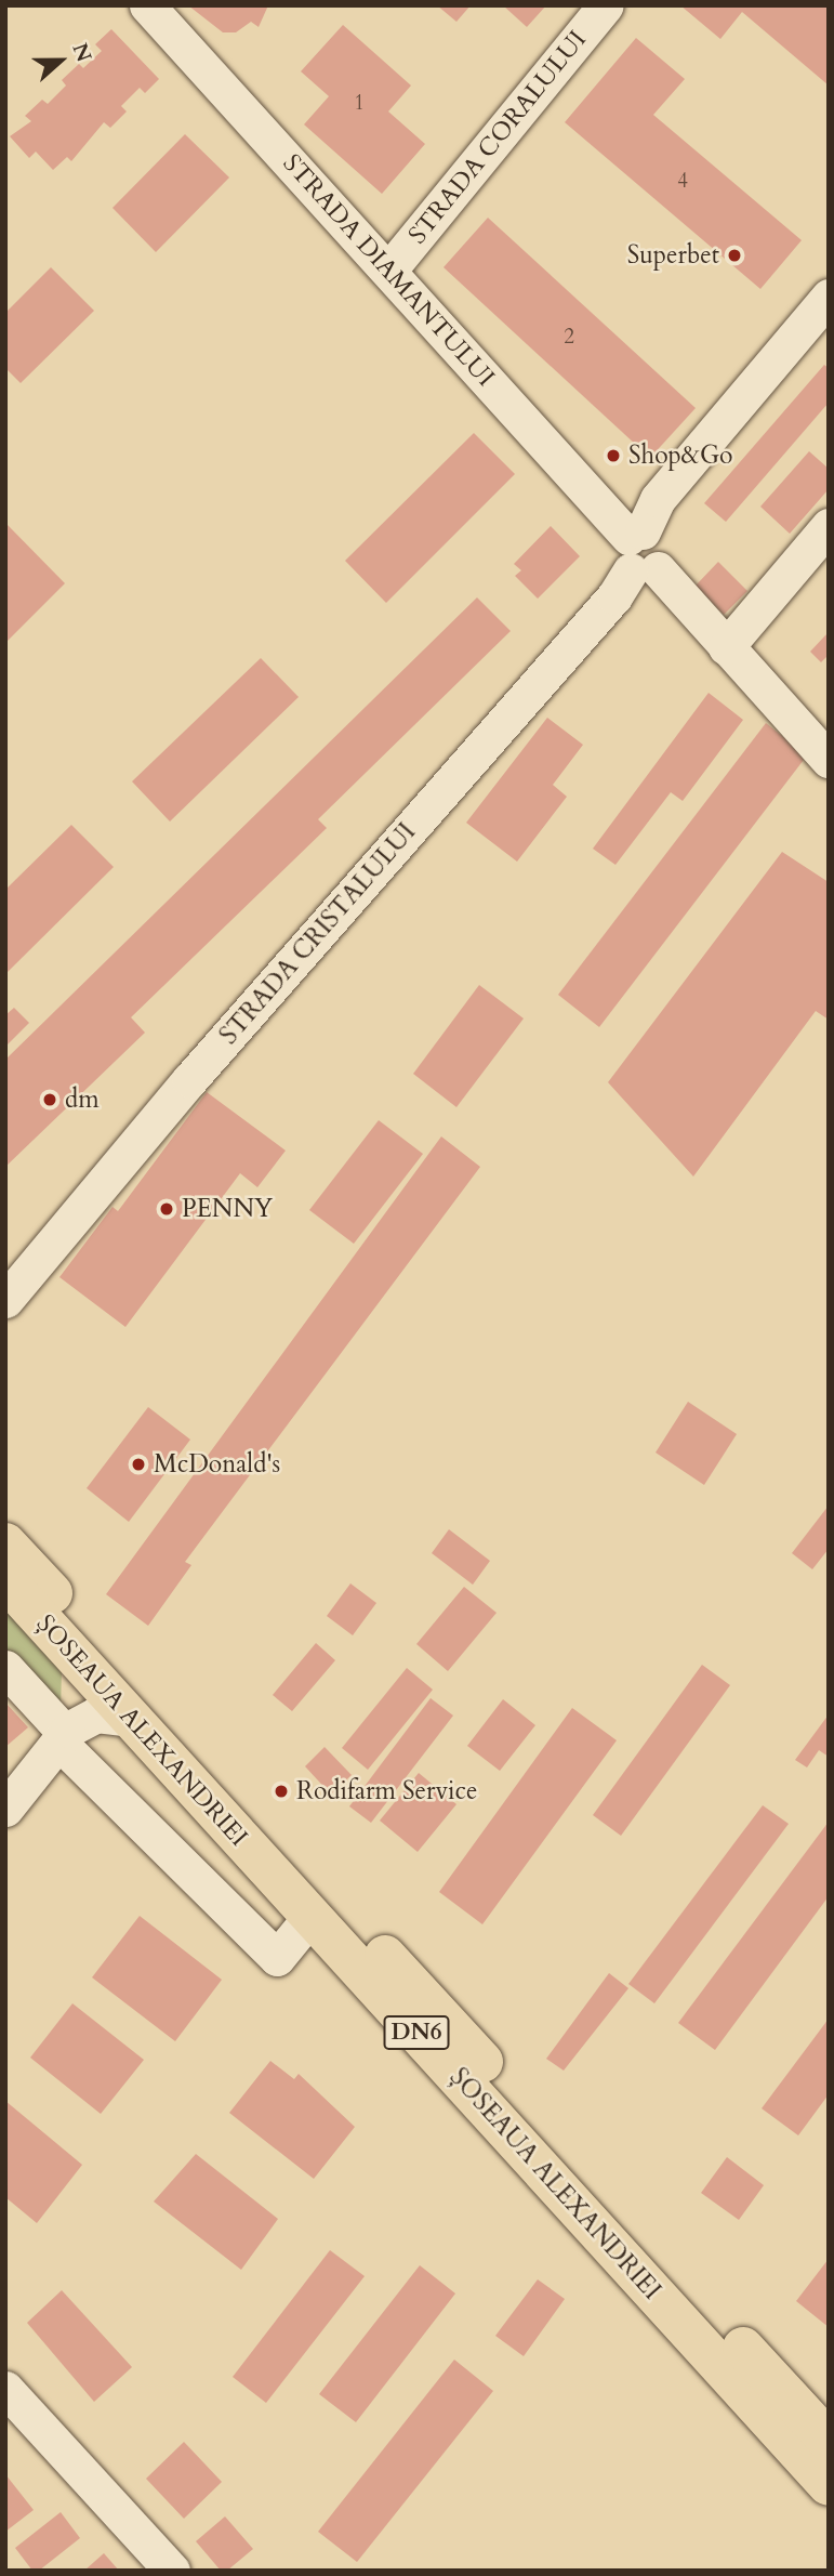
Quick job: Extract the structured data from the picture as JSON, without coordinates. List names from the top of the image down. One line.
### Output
{"streets":{"main road":["ȘOSEAUA ALEXANDRIEI","DN6"],"street":["STRADA CORALULUI","STRADA DIAMANTULUI","STRADA CRISTALULUI"]},"crossings":[["STRADA CORALULUI","STRADA DIAMANTULUI"],["STRADA DIAMANTULUI","STRADA CRISTALULUI"]],"places":["Superbet","Shop&Go","dm","PENNY","McDonald's","Rodifarm Service"],"house_numbers":["1","4","2"],"north":"right"}
